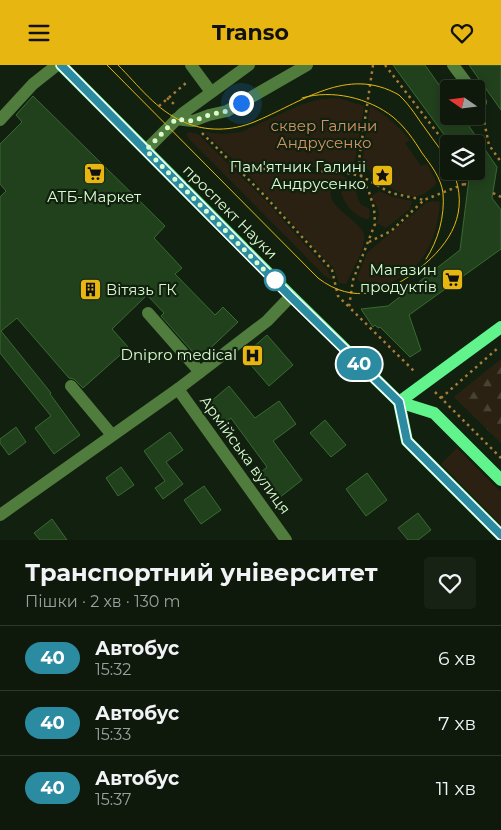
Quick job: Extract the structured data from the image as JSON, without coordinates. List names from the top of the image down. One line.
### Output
{"streets":{"main road":["проспект Науки"],"street":["Армійська вулиця"]},"parks":["сквер Галини Андрусенко"],"places":{"supermarket":["АТБ-Маркет","Магазин продуктів"],"place":["Пам'ятник Галині Андрусенко"],"building":["Вітязь ГК"],"hospital":["Dnipro medical"]},"lines":["bus line 40"],"north":"left","page":{"header":"Transo","on_map":"40","heading":["Транспортний університет","Пішки · 2 хв · 130 m"],"list":[{"mark":"40","name":"Автобус","note":"15:32","value":"6 хв"},{"mark":"40","name":"Автобус","note":"15:33","value":"7 хв"},{"mark":"40","name":"Автобус","note":"15:37","value":"11 хв"}]}}
